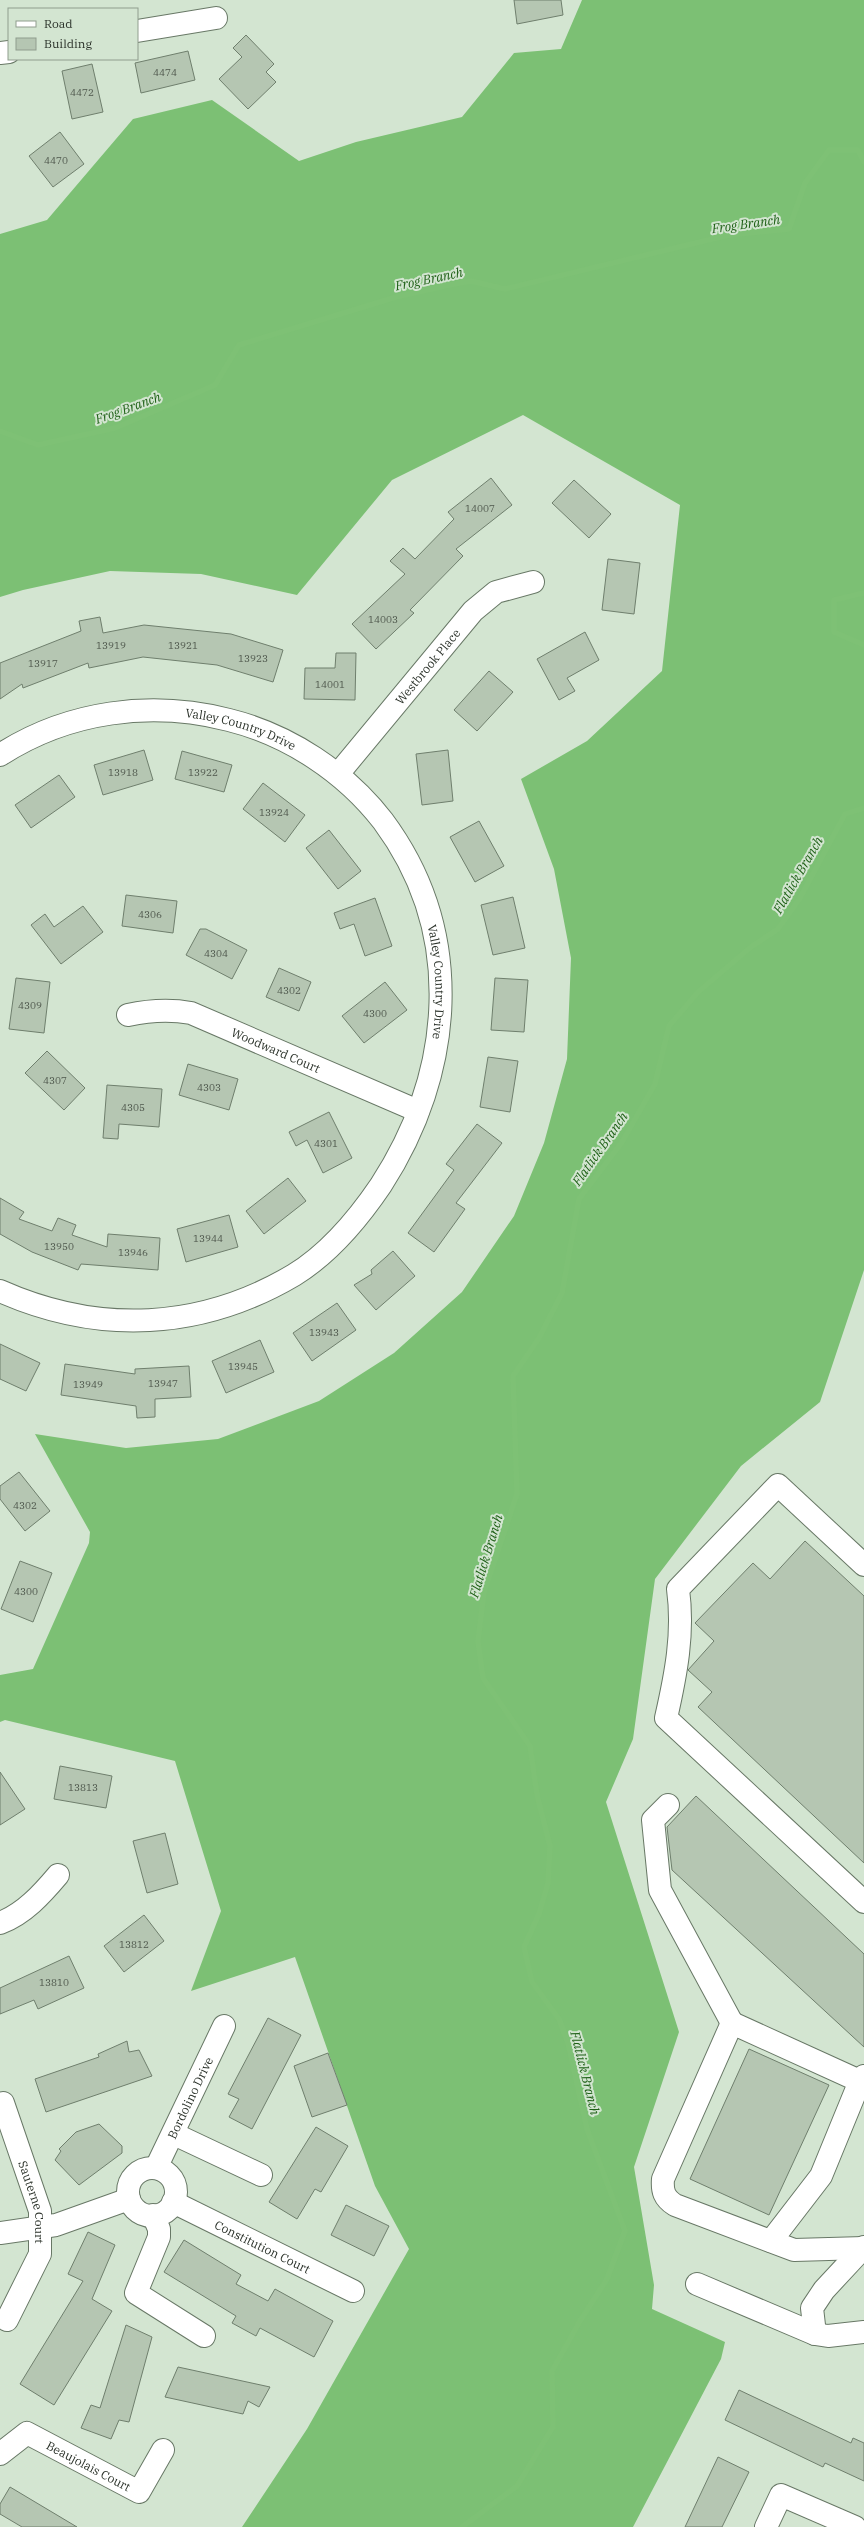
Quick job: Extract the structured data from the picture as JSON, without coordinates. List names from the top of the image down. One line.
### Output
{"streets":{"street":["Westbrook Place","Valley Country Drive","Woodward Court","Bordolino Drive","Sauterne Court","Constitution Court","Beaujolais Court"]},"crossings":[["Westbrook Place","Valley Country Drive"],["Valley Country Drive","Woodward Court"],["Bordolino Drive","Constitution Court"]],"water":["Frog Branch","Flatlick Branch"],"house_numbers":["4474","4472","4470","14007","14003","13919","13921","13923","13917","14001","13918","13922","13924","4306","4304","4302","4309","4300","4307","4303","4305","4301","13944","13950","13946","13943","13945","13947","13949","4302","4300","13813","13812","13810"],"legend":["Road","Building"]}
